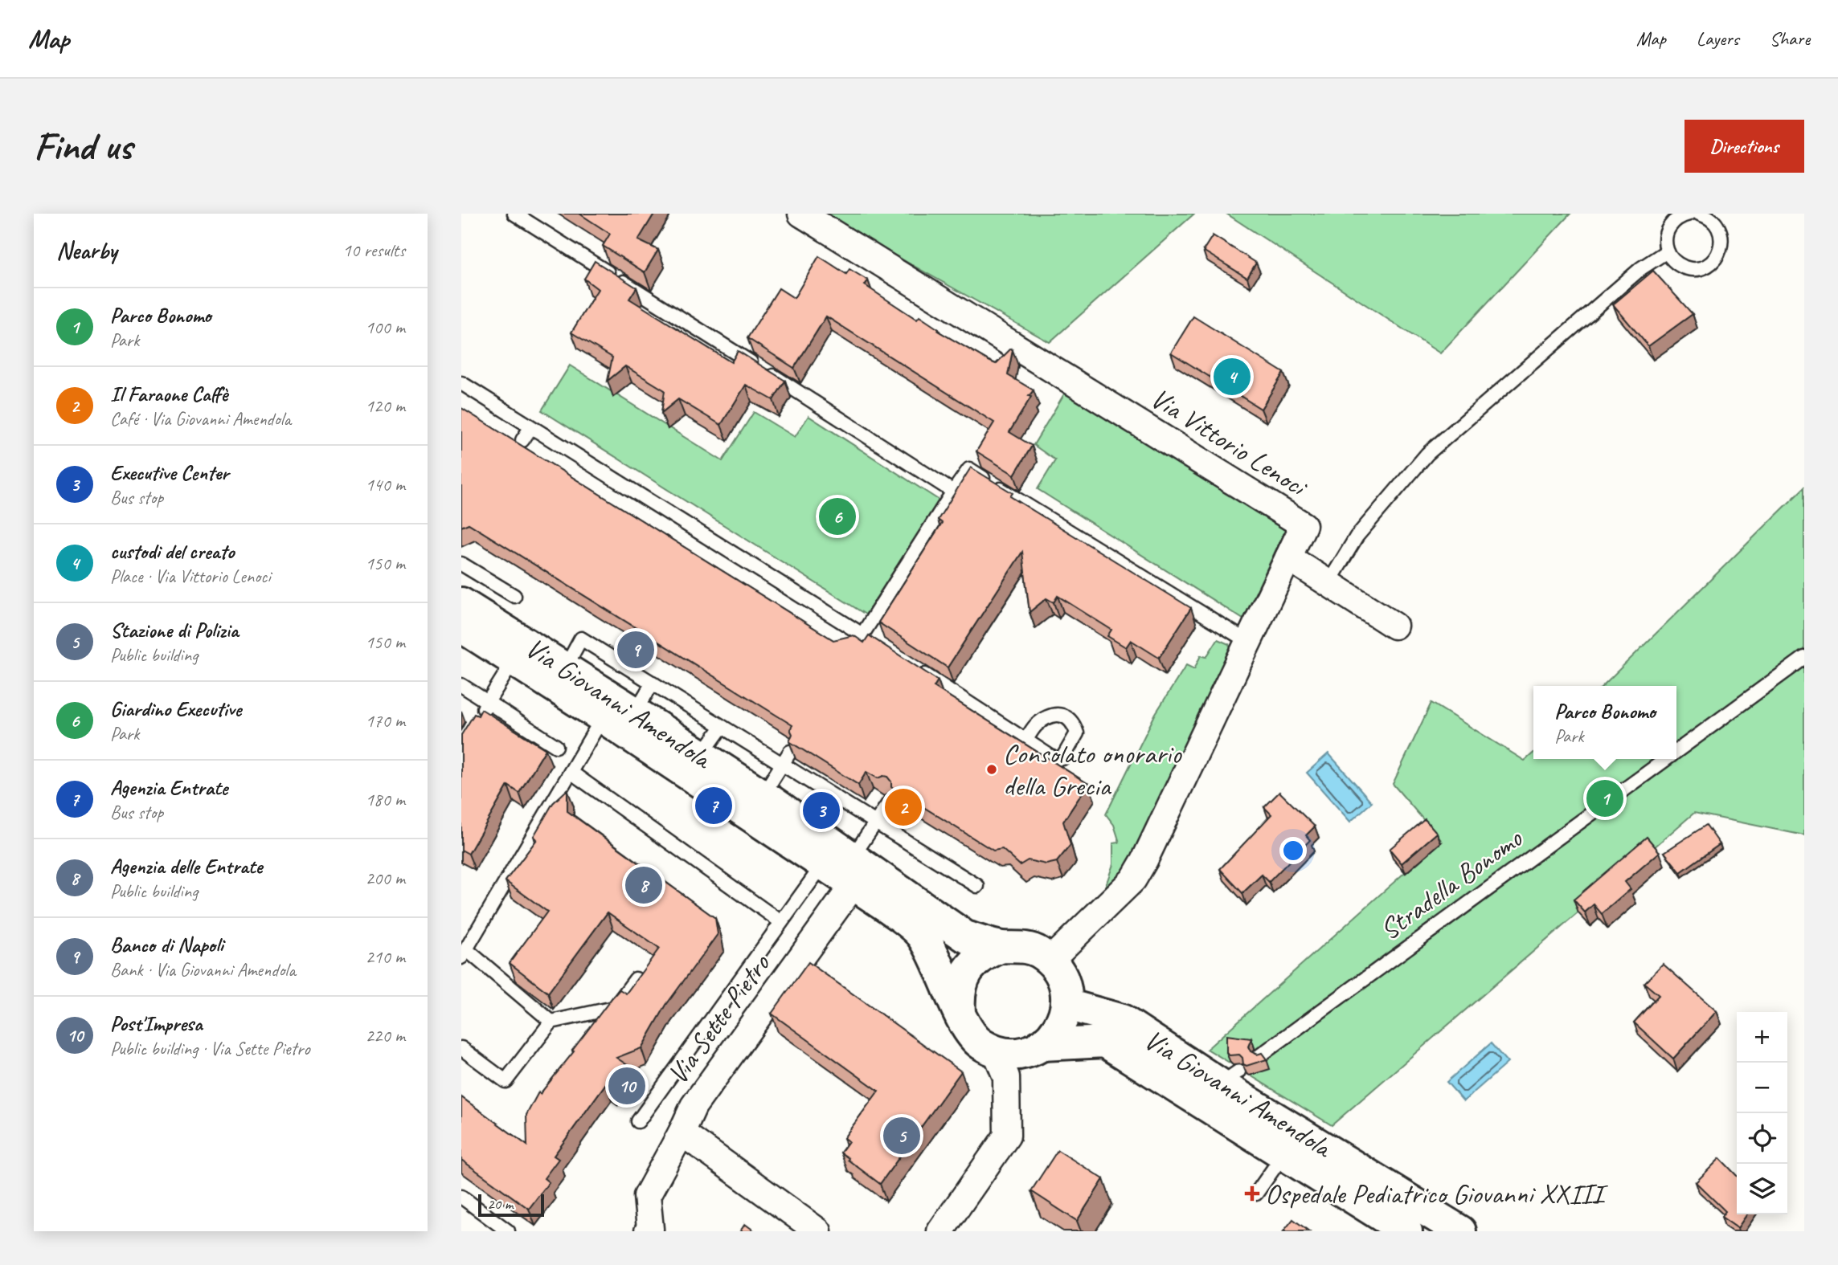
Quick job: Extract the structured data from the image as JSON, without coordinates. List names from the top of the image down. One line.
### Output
{"streets":{"main road":["Via Giovanni Amendola"],"street":["Via Vittorio Lenoci","Via Sette Pietro"],"lane":["Stradella Bonomo"]},"crossings":[["Via Vittorio Lenoci","Via Giovanni Amendola"],["Via Giovanni Amendola","Via Sette Pietro"]],"places":{"other":["Consolato onorario della Grecia"],"health":["Ospedale Pediatrico Giovanni XXIII"]},"scale_bar":"20 m","page":{"header":"Map","nav":["Map","Layers","Share"],"buttons":"Directions","title":"Find us","heading":["Nearby","10 results"],"list":[{"mark":"1","name":"Parco Bonomo","note":"Park","value":"100 m"},{"mark":"2","name":"Il Faraone Caffè","note":"Café · Via Giovanni Amendola","value":"120 m"},{"mark":"3","name":"Executive Center","note":"Bus stop","value":"140 m"},{"mark":"4","name":"custodi del creato","note":"Place · Via Vittorio Lenoci","value":"150 m"},{"mark":"5","name":"Stazione di Polizia","note":"Public building","value":"150 m"},{"mark":"6","name":"Giardino Executive","note":"Park","value":"170 m"},{"mark":"7","name":"Agenzia Entrate","note":"Bus stop","value":"180 m"},{"mark":"8","name":"Agenzia delle Entrate","note":"Public building","value":"200 m"},{"mark":"9","name":"Banco di Napoli","note":"Bank · Via Giovanni Amendola","value":"210 m"},{"mark":"10","name":"Post'Impresa","note":"Public building · Via Sette Pietro","value":"220 m"}],"pins":["4","6","9","1","7","2","3","8","10","5"],"popup":["Parco Bonomo","Park"],"map_buttons":["+","−"],"scale":"20 m"}}
